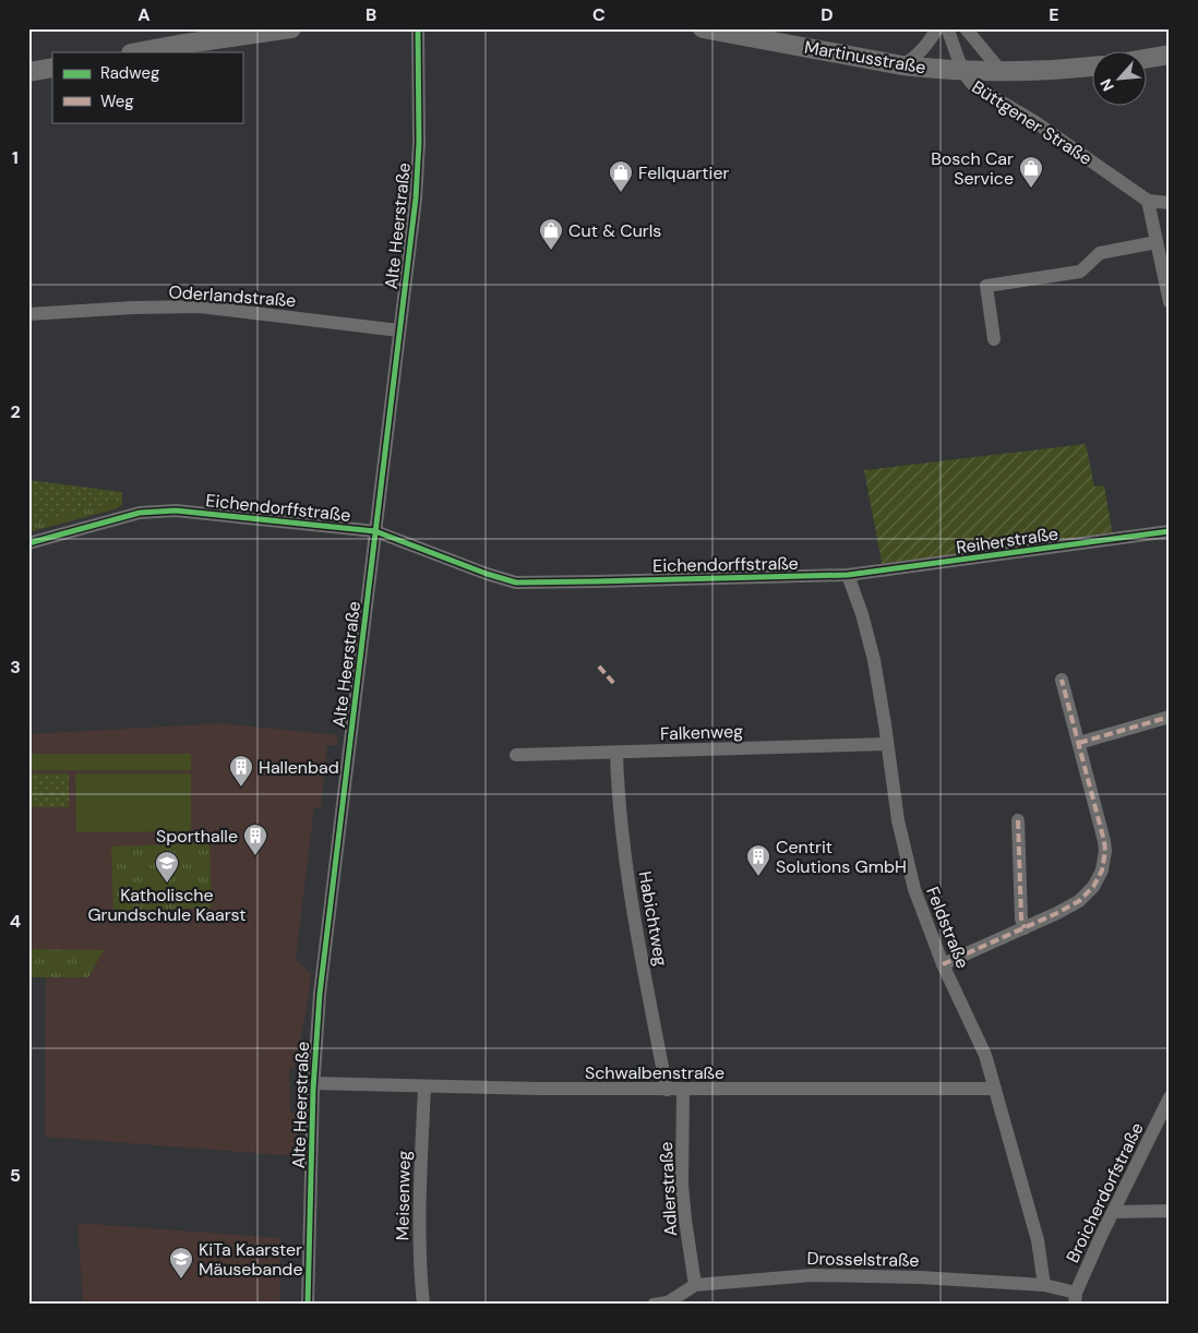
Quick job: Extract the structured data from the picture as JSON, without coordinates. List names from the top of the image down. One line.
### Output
{"streets":{"main road":["Martinusstraße","Büttgener Straße"],"street":["Alte Heerstraße","Oderlandstraße","Eichendorffstraße","Reiherstraße","Falkenweg","Habichtweg","Feldstraße","Schwalbenstraße","Adlerstraße","Broicherdorfstraße","Meisenweg","Drosselstraße"]},"crossings":[["Martinusstraße","Büttgener Straße"],["Alte Heerstraße","Oderlandstraße"],["Alte Heerstraße","Eichendorffstraße"],["Alte Heerstraße","Schwalbenstraße"],["Eichendorffstraße","Reiherstraße"],["Eichendorffstraße","Feldstraße"],["Reiherstraße","Feldstraße"],["Falkenweg","Habichtweg"],["Falkenweg","Feldstraße"],["Habichtweg","Schwalbenstraße"],["Feldstraße","Schwalbenstraße"],["Feldstraße","Drosselstraße"],["Schwalbenstraße","Adlerstraße"],["Schwalbenstraße","Meisenweg"],["Adlerstraße","Drosselstraße"],["Broicherdorfstraße","Drosselstraße"]],"places":{"shop":["Bosch Car Service","Fellquartier","Cut & Curls"],"building":["Hallenbad","Sporthalle","Centrit Solutions GmbH"],"school or university":["Katholische Grundschule Kaarst","KiTa Kaarster Mäusebande"]},"legend":["Radweg","Weg"],"north":"bottom left","grid":{"columns":["A","B","C","D","E"],"rows":["1","2","3","4","5"]}}
